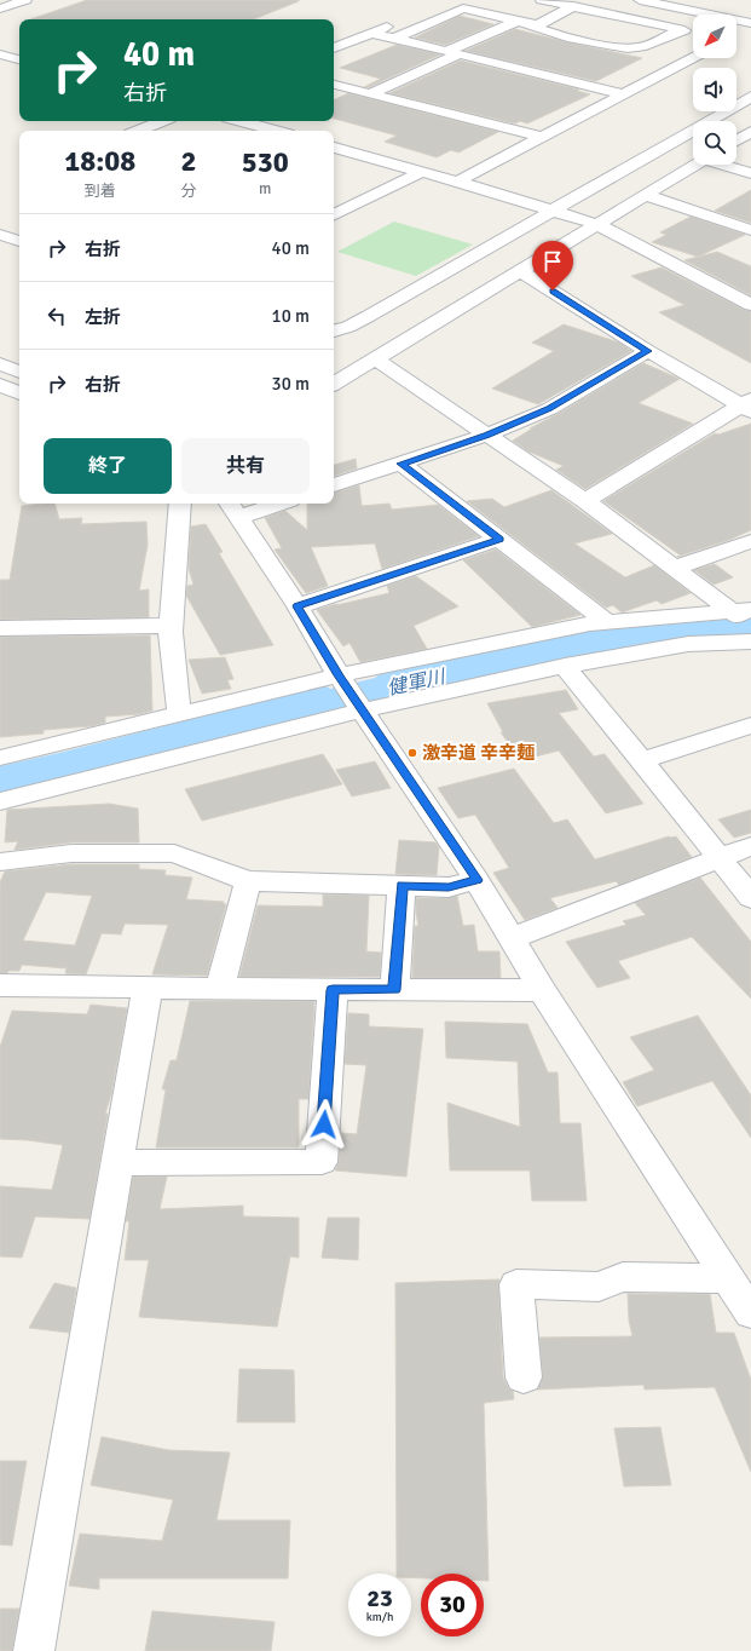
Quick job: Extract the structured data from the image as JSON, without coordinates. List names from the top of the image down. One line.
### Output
{"water":["健軍川"],"places":["激辛道 辛辛麺"],"north":"bottom left","page":{"turn":["40 m","右折"],"eta":["18:08","到着","2","分","530","m"],"list":[{"name":"右折","value":"40 m"},{"name":"左折","value":"10 m"},{"name":"右折","value":"30 m"}],"buttons":["終了","共有"],"speed":"23 km/h","limit":"30"}}
